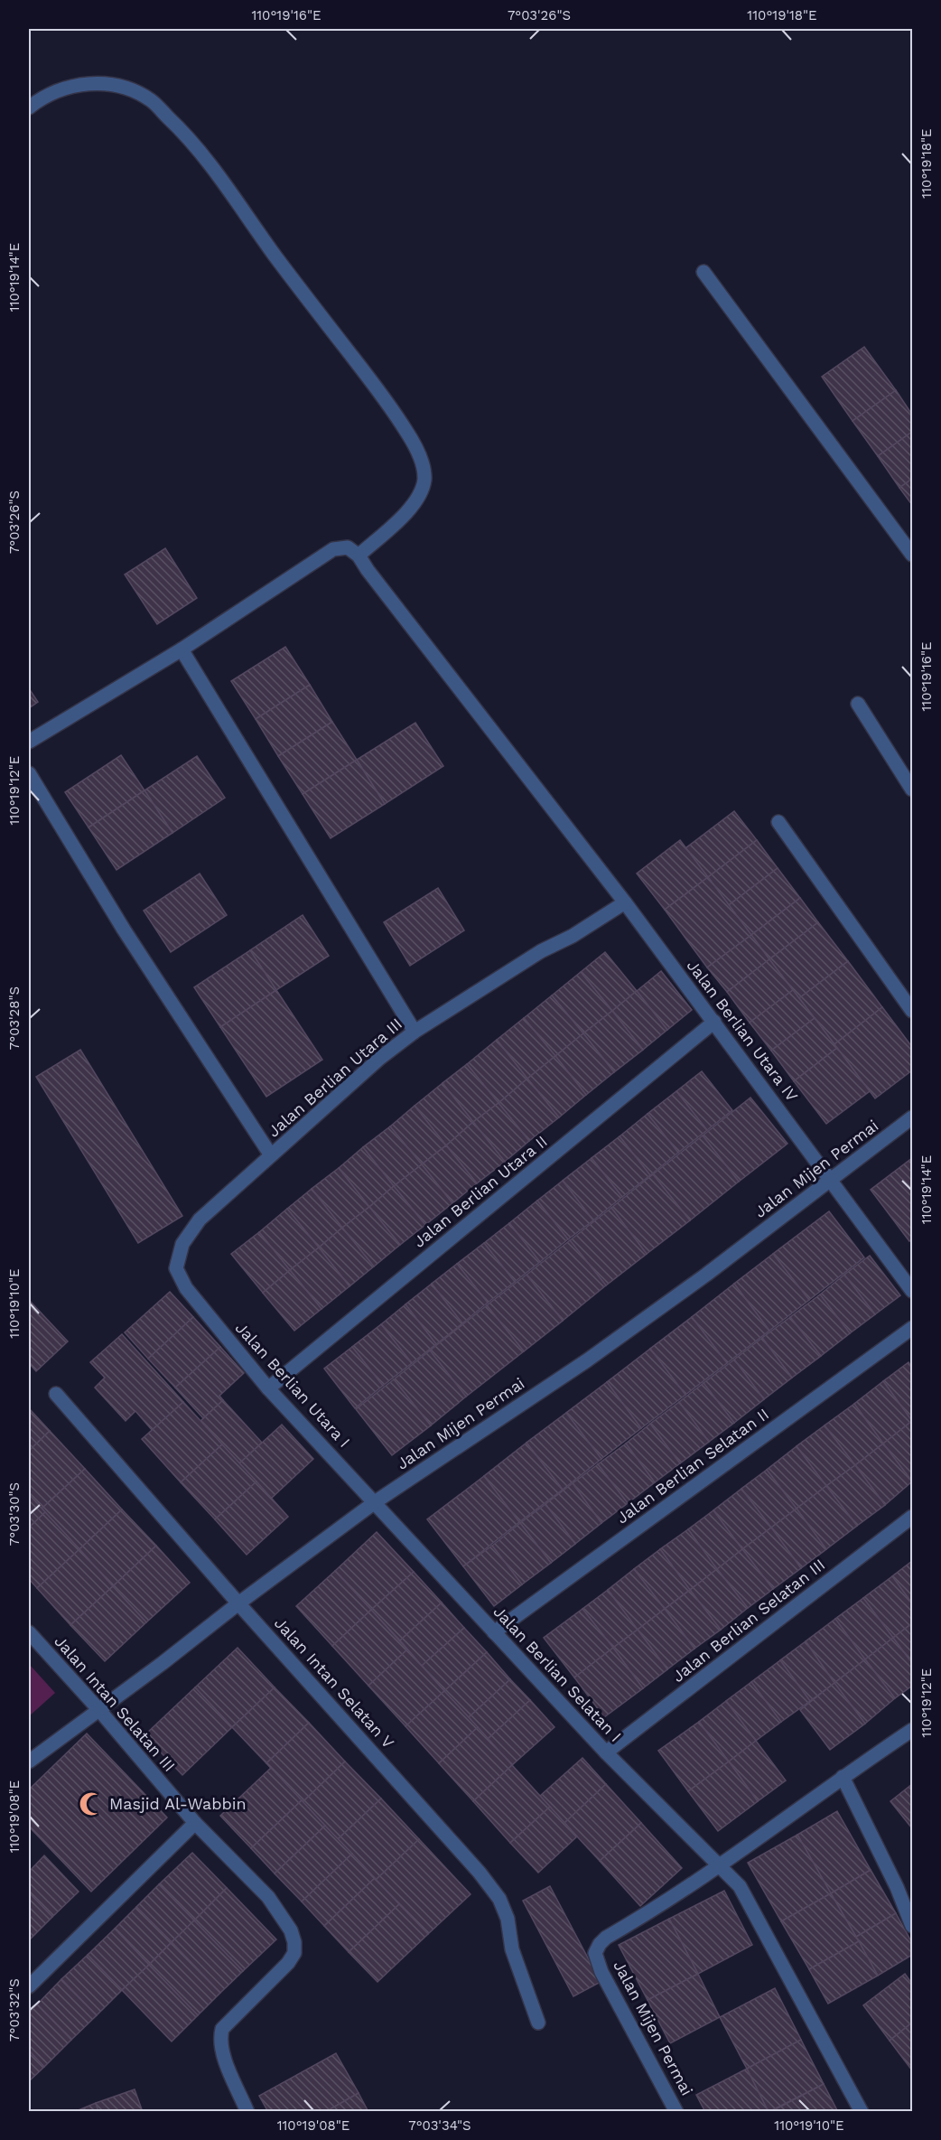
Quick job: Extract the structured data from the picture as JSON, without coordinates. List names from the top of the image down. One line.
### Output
{"streets":{"street":["Jalan Berlian Utara IV","Jalan Berlian Utara III","Jalan Mijen Permai","Jalan Berlian Utara II","Jalan Berlian Utara I","Jalan Berlian Selatan II","Jalan Berlian Selatan III","Jalan Berlian Selatan I","Jalan Intan Selatan V","Jalan Intan Selatan III"]},"crossings":[["Jalan Berlian Utara IV","Jalan Berlian Utara III"],["Jalan Berlian Utara IV","Jalan Mijen Permai"],["Jalan Berlian Utara IV","Jalan Berlian Utara II"],["Jalan Berlian Utara III","Jalan Berlian Utara I"],["Jalan Mijen Permai","Jalan Berlian Utara I"],["Jalan Mijen Permai","Jalan Berlian Selatan I"],["Jalan Mijen Permai","Jalan Intan Selatan V"],["Jalan Mijen Permai","Jalan Intan Selatan III"],["Jalan Berlian Utara II","Jalan Berlian Utara I"],["Jalan Berlian Utara I","Jalan Berlian Selatan I"],["Jalan Berlian Selatan II","Jalan Berlian Selatan I"],["Jalan Berlian Selatan III","Jalan Berlian Selatan I"]],"places":{"mosque":["Masjid Al-Wabbin"]},"coordinates":["110°19'16\"E","7°03'26\"S","110°19'18\"E","110°19'14\"E","110°19'12\"E","7°03'28\"S","110°19'10\"E","7°03'30\"S","110°19'08\"E","7°03'32\"S","7°03'34\"S"]}
